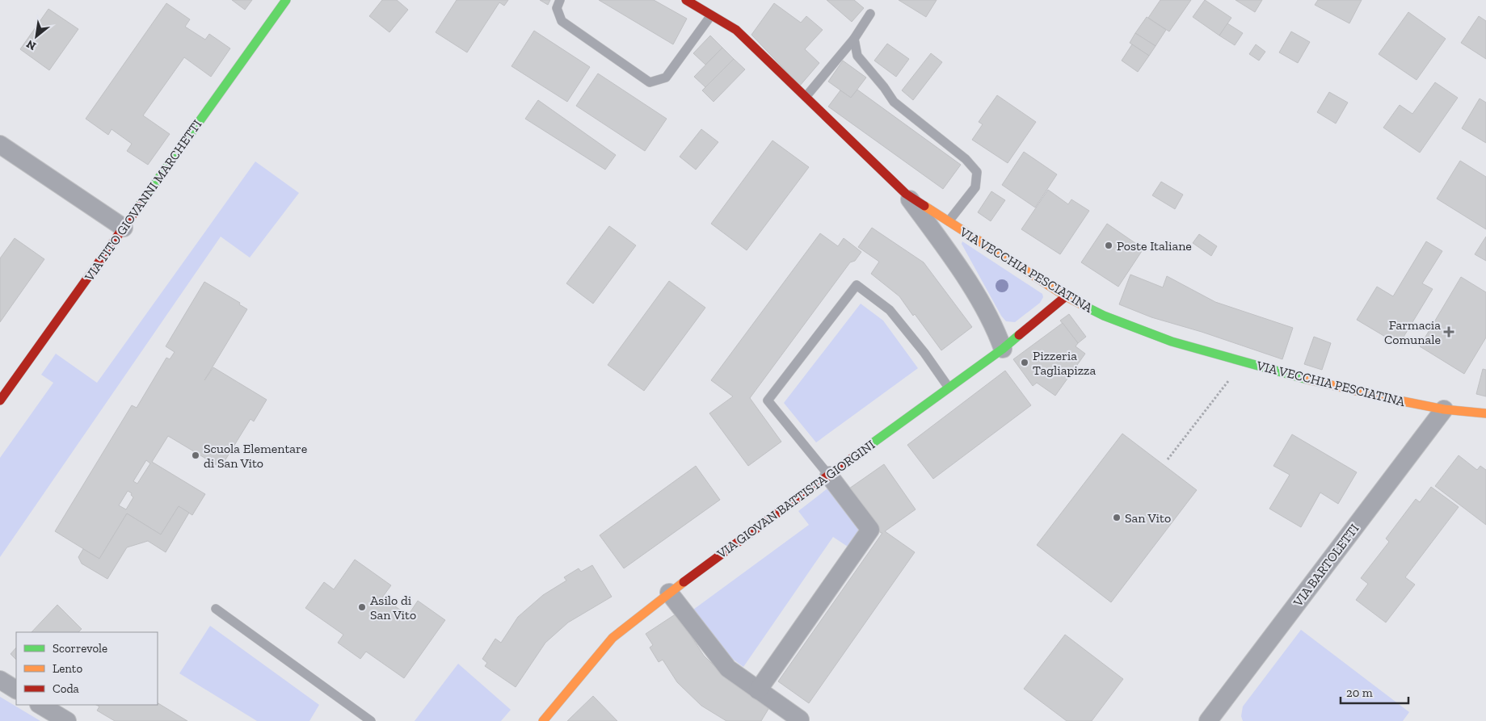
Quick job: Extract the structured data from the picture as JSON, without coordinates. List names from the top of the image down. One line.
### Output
{"streets":{"street":["VIA TITO GIOVANNI MARCHETTI","VIA VECCHIA PESCIATINA","VIA GIOVAN BATTISTA GIORGINI","VIA BARTOLETTI"]},"crossings":[["VIA VECCHIA PESCIATINA","VIA GIOVAN BATTISTA GIORGINI"],["VIA VECCHIA PESCIATINA","VIA BARTOLETTI"]],"places":{"other":["Poste Italiane","Pizzeria Tagliapizza","Scuola Elementare di San Vito","San Vito","Asilo di San Vito"],"health":["Farmacia Comunale"]},"legend":["Scorrevole","Lento","Coda"],"scale_bar":"20 m","north":"bottom left"}
